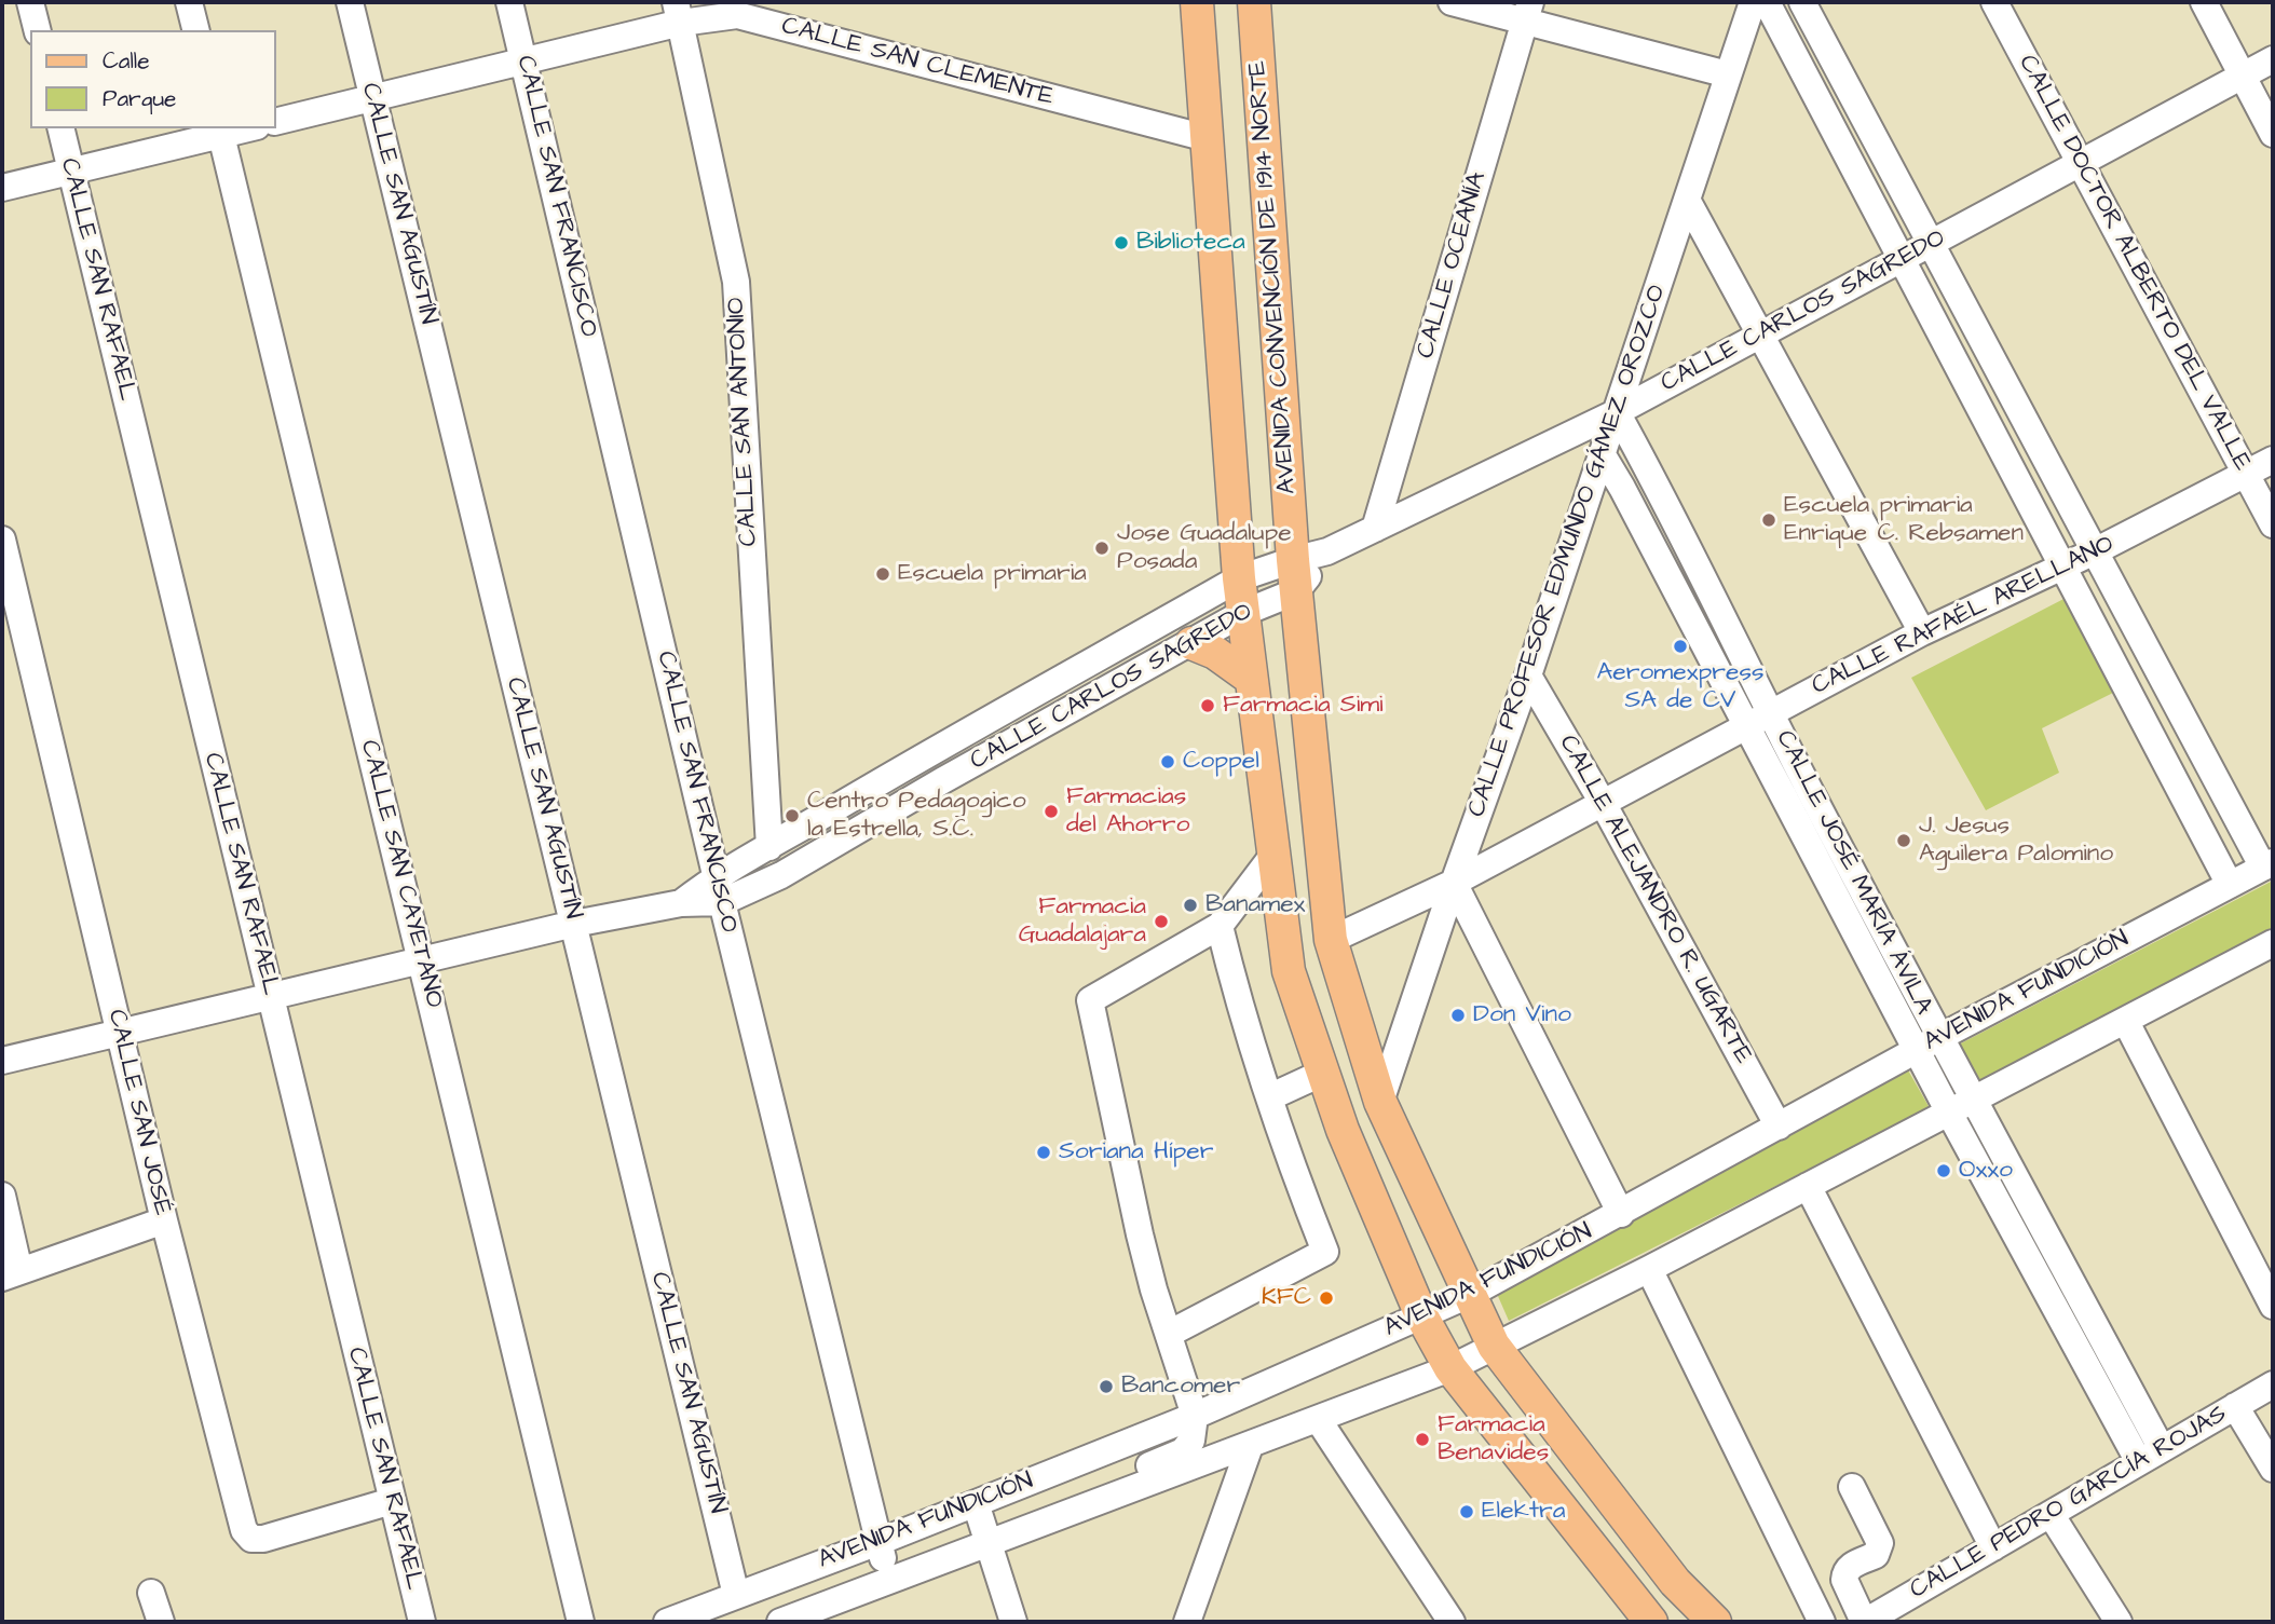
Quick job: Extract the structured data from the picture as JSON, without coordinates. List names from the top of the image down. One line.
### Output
{"streets":{"main road":["AVENIDA CONVENCIÓN DE 1914 NORTE"],"street":["CALLE SAN CLEMENTE","CALLE SAN FRANCISCO","CALLE SAN AGUSTÍN","CALLE DOCTOR ALBERTO DEL VALLE","CALLE OCEANÍA","CALLE SAN RAFAEL","CALLE CARLOS SAGREDO","CALLE SAN ANTONIO","CALLE PROFESOR EDMUNDO GÁMEZ OROZCO","CALLE RAFAÉL ARELLANO","CALLE JOSÉ MARÍA ÁVILA","CALLE SAN CAYETANO","CALLE ALEJANDRO R. UGARTE","AVENIDA FUNDICIÓN","CALLE SAN JOSÉ","CALLE PEDRO GARCÍA ROJAS"]},"crossings":[["CALLE SAN CLEMENTE","CALLE SAN FRANCISCO"],["CALLE SAN CLEMENTE","CALLE SAN AGUSTÍN"],["CALLE SAN CLEMENTE","CALLE SAN ANTONIO"],["CALLE SAN FRANCISCO","CALLE CARLOS SAGREDO"],["CALLE SAN FRANCISCO","AVENIDA FUNDICIÓN"],["CALLE SAN AGUSTÍN","CALLE CARLOS SAGREDO"],["CALLE SAN AGUSTÍN","AVENIDA FUNDICIÓN"],["CALLE DOCTOR ALBERTO DEL VALLE","CALLE CARLOS SAGREDO"],["CALLE DOCTOR ALBERTO DEL VALLE","CALLE RAFAÉL ARELLANO"],["CALLE OCEANÍA","CALLE CARLOS SAGREDO"],["AVENIDA CONVENCIÓN DE 1914 NORTE","CALLE CARLOS SAGREDO"],["AVENIDA CONVENCIÓN DE 1914 NORTE","CALLE PROFESOR EDMUNDO GÁMEZ OROZCO"],["AVENIDA CONVENCIÓN DE 1914 NORTE","CALLE RAFAÉL ARELLANO"],["AVENIDA CONVENCIÓN DE 1914 NORTE","AVENIDA FUNDICIÓN"],["CALLE SAN RAFAEL","CALLE CARLOS SAGREDO"],["CALLE SAN RAFAEL","CALLE SAN JOSÉ"],["CALLE CARLOS SAGREDO","CALLE SAN ANTONIO"],["CALLE CARLOS SAGREDO","CALLE PROFESOR EDMUNDO GÁMEZ OROZCO"],["CALLE CARLOS SAGREDO","CALLE JOSÉ MARÍA ÁVILA"],["CALLE CARLOS SAGREDO","CALLE SAN CAYETANO"],["CALLE CARLOS SAGREDO","CALLE SAN JOSÉ"],["CALLE PROFESOR EDMUNDO GÁMEZ OROZCO","CALLE RAFAÉL ARELLANO"],["CALLE PROFESOR EDMUNDO GÁMEZ OROZCO","CALLE JOSÉ MARÍA ÁVILA"],["CALLE PROFESOR EDMUNDO GÁMEZ OROZCO","CALLE ALEJANDRO R. UGARTE"],["CALLE RAFAÉL ARELLANO","CALLE JOSÉ MARÍA ÁVILA"],["CALLE RAFAÉL ARELLANO","CALLE ALEJANDRO R. UGARTE"],["CALLE JOSÉ MARÍA ÁVILA","AVENIDA FUNDICIÓN"],["CALLE JOSÉ MARÍA ÁVILA","CALLE PEDRO GARCÍA ROJAS"],["CALLE ALEJANDRO R. UGARTE","AVENIDA FUNDICIÓN"]],"places":["Biblioteca","Escuela primaria Enrique C. Rebsamen","Jose Guadalupe Posada","Escuela primaria","Aeromexpress SA de CV","Farmacia Simi","Coppel","Farmacias del Ahorro","Centro Pedagogico la Estrella, S.C.","J. Jesus Aguilera Palomino","Banamex","Farmacia Guadalajara","Don Vino","Soriana Híper","Oxxo","KFC","Bancomer","Farmacia Benavides","Elektra"],"legend":["Calle","Parque"]}
